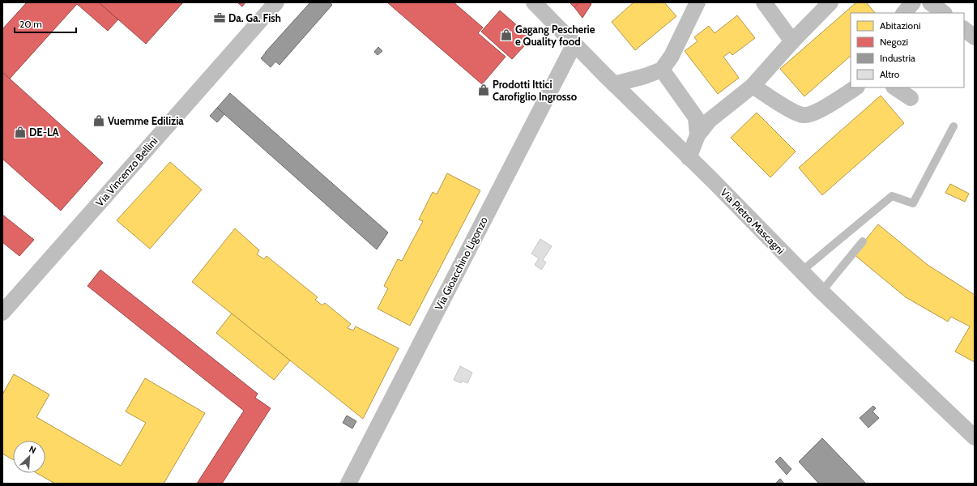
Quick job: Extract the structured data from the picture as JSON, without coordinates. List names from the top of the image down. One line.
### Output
{"streets":{"street":["Via Vincenzo Bellini","Via Pietro Mascagni","Via Gioacchino Ligonzo"]},"crossings":[["Via Pietro Mascagni","Via Gioacchino Ligonzo"]],"places":{"office":["Da. Ga. Fish"],"shop":["Gagang Pescherie e Quality food","Prodotti Ittici Carofiglio Ingrosso","Vuemme Edilizia","DE-LA"]},"legend":["Abitazioni","Negozi","Industria","Altro"],"scale_bar":"20 m","north":"top right"}
